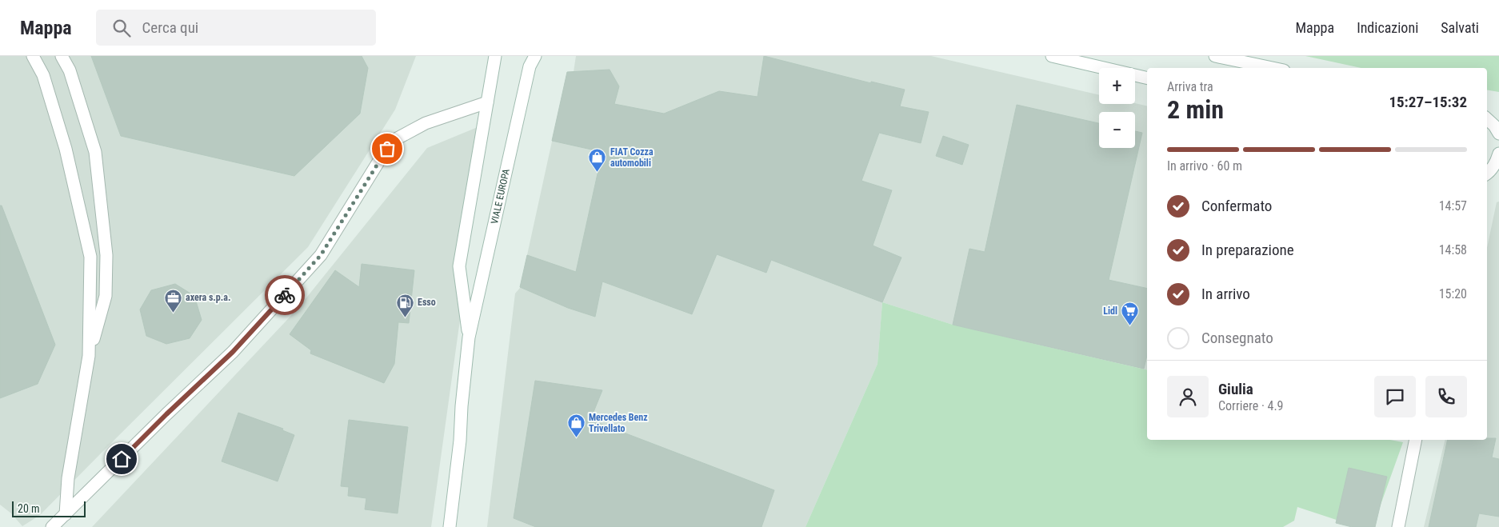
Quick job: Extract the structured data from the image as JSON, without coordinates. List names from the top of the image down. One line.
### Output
{"streets":{"street":["VIALE EUROPA"]},"places":{"shop":["FIAT Cozza automobili","Mercedes Benz Trivellato"],"office":["axera s.p.a."],"fuel station":["Esso"],"supermarket":["Lidl"]},"scale_bar":"20 m","page":{"header":"Mappa","search":"Cerca qui","nav":["Mappa","Indicazioni","Salvati"],"map_buttons":["+","−"],"heading":["2 min","Arriva tra","15:27–15:32"],"panel":["Giulia","Corriere · 4.9"],"bar":"In arrivo · 60 m","list":[["Confermato","14:57"],["In preparazione","14:58"],["In arrivo","15:20"],"Consegnato"],"scale":"20 m"}}
